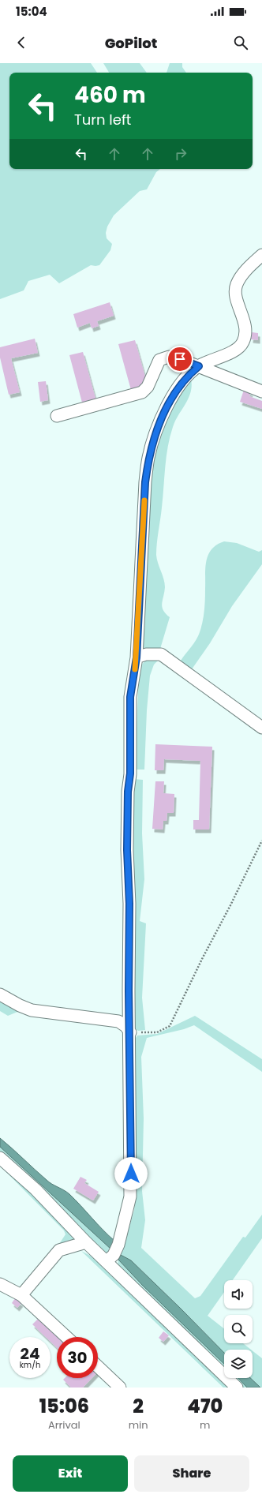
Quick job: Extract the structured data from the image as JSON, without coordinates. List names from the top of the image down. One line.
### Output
{"page":{"status":"15:04","header":"GoPilot","turn":["460 m","Turn left"],"speed":"24 km/h","limit":"30","eta":["15:06","Arrival","2","min","470","m"],"buttons":["Exit","Share"]}}
